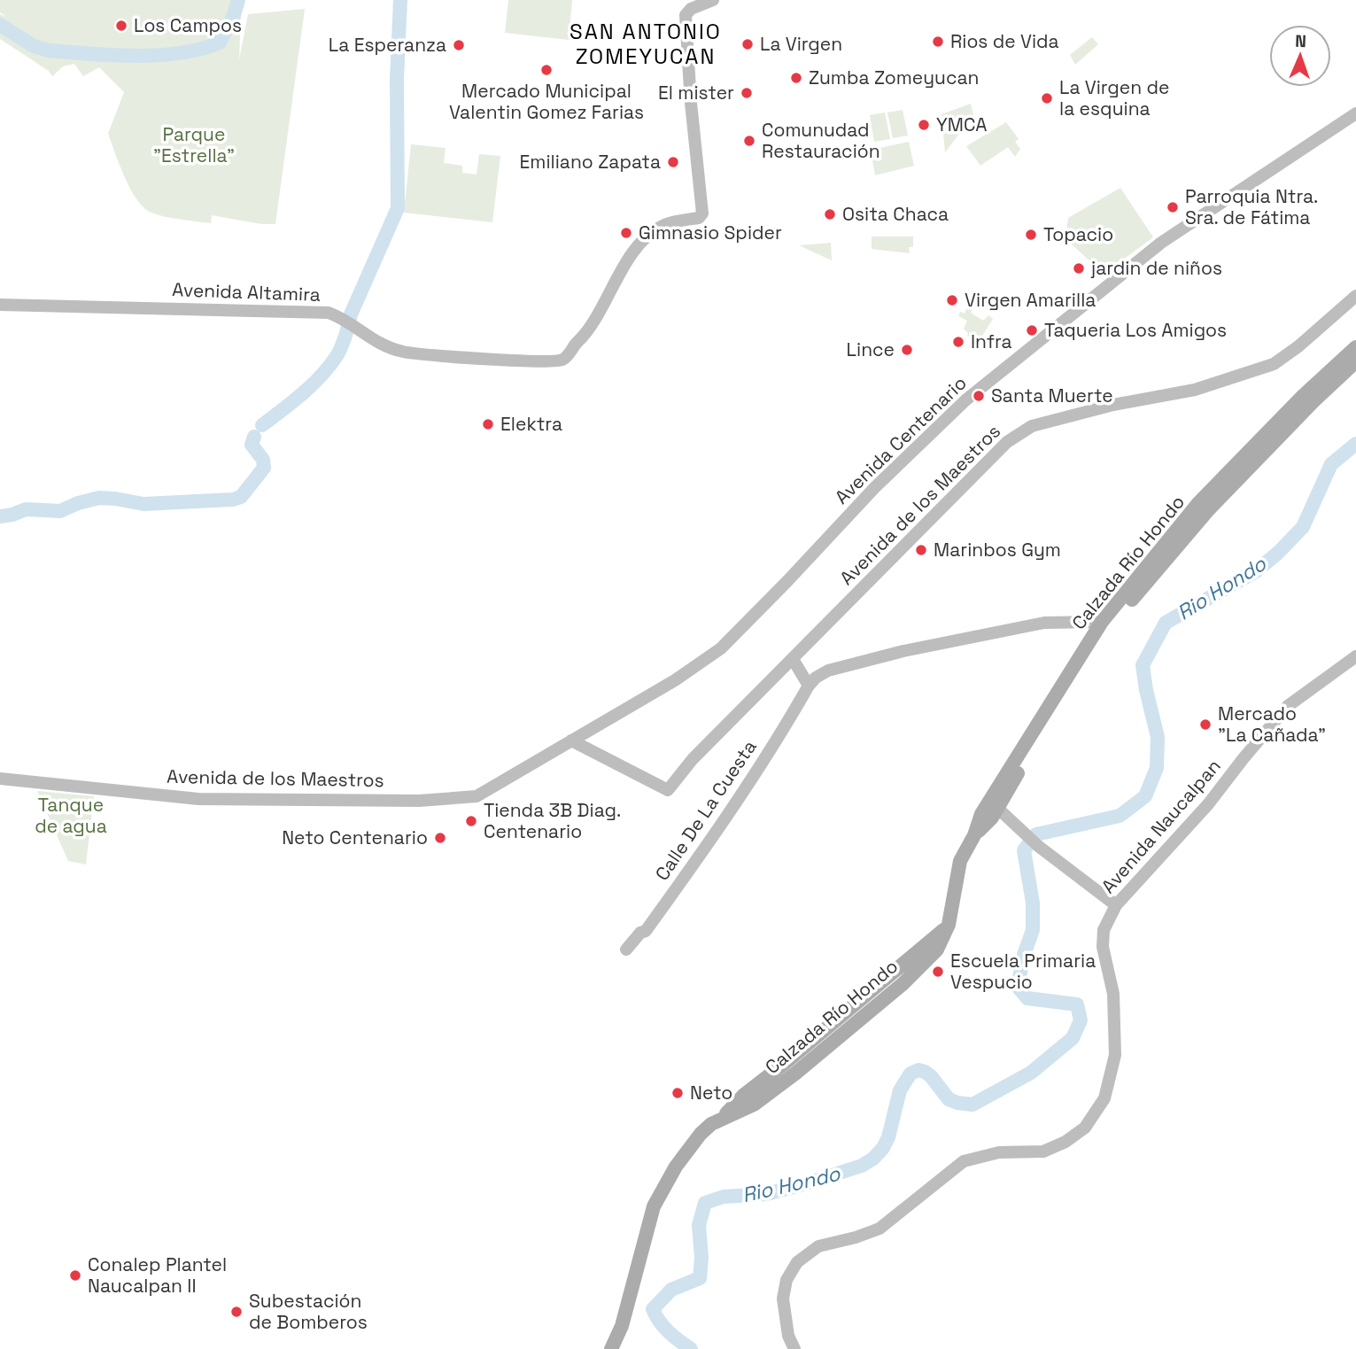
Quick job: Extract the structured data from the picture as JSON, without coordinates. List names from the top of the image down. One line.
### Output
{"streets":{"main road":["Avenida Altamira","Avenida Centenario","Avenida de los Maestros","Calzada Río Hondo","Calle De La Cuesta","Avenida Naucalpan"]},"crossings":[["Avenida Centenario","Avenida de los Maestros"],["Calzada Río Hondo","Calle De La Cuesta"]],"districts":["SAN ANTONIO ZOMEYUCAN"],"water":["Rio Hondo"],"parks":["Parque \"Estrella\"","Tanque de agua"],"places":["Los Campos","Rios de Vida","La Virgen","La Esperanza","Mercado Municipal Valentin Gomez Farias","Zumba Zomeyucan","El mister","La Virgen de la esquina","YMCA","Comunudad Restauración","Emiliano Zapata","Parroquia Ntra. Sra. de Fátima","Osita Chaca","Gimnasio Spider","Topacio","jardin de niños","Virgen Amarilla","Taqueria Los Amigos","Infra","Lince","Santa Muerte","Elektra","Marinbos Gym","Mercado \"La Cañada\"","Tienda 3B Diag. Centenario","Neto Centenario","Escuela Primaria Vespucio","Neto","Conalep Plantel Naucalpan II","Subestación de Bomberos"],"north":"top"}
